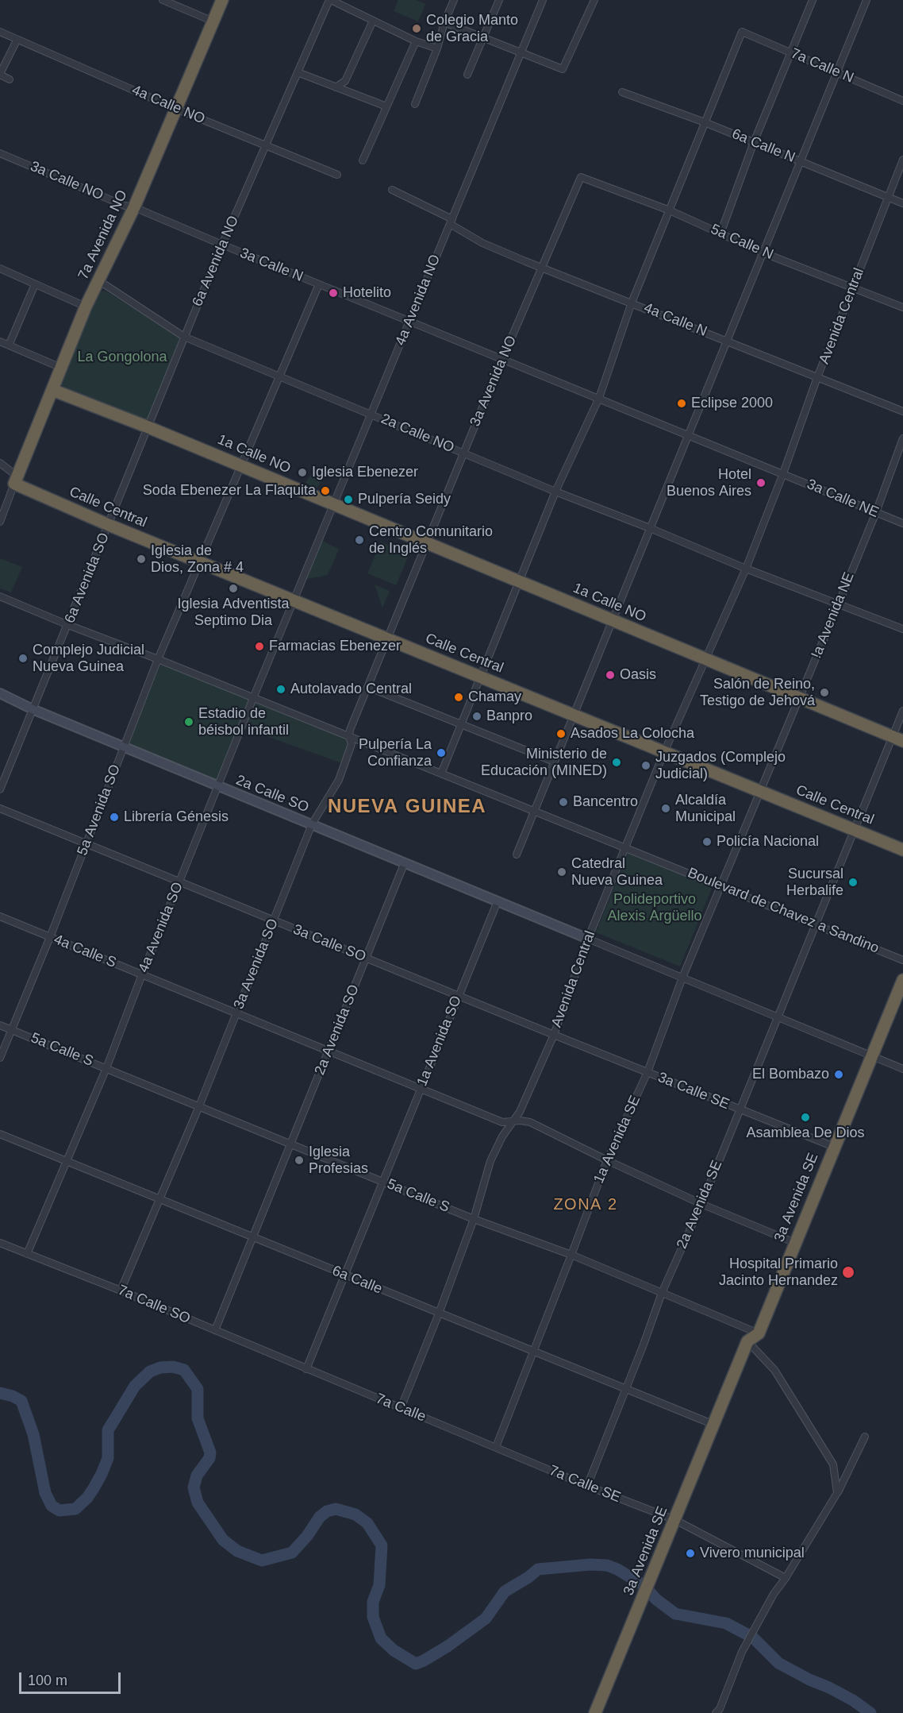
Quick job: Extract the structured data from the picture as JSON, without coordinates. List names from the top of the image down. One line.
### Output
{"streets":{"highway":["7a Avenida NO","1a Calle NO","Calle Central","3a Avenida SE"],"street":["7a Calle N","4a Calle NO","6a Calle N","3a Calle NO","5a Calle N","6a Avenida NO","3a Calle N","4a Avenida NO","Avenida Central","4a Calle N","3a Avenida NO","2a Calle NO","3a Calle NE","6a Avenida SO","!a Avenida NE","2a Calle SO","5a Avenida SO","Boulevard de Chavez a Sandino","4a Avenida SO","3a Calle SO","4a Calle S","3a Avenida SO","2a Avenida SO","1a Avenida SO","5a Calle S","3a Calle SE","1a Avenida SE","2a Avenida SE","6a Calle","7a Calle SO","7a Calle","7a Calle SE"]},"crossings":[["7a Calle N","6a Calle N"],["4a Calle NO","7a Avenida NO"],["4a Calle NO","6a Avenida NO"],["6a Calle N","Avenida Central"],["3a Calle NO","7a Avenida NO"],["3a Calle NO","3a Calle N"],["7a Avenida NO","3a Calle N"],["7a Avenida NO","2a Calle NO"],["7a Avenida NO","1a Calle NO"],["7a Avenida NO","Calle Central"],["5a Calle N","Avenida Central"],["5a Calle N","3a Avenida NO"],["6a Avenida NO","3a Calle N"],["6a Avenida NO","2a Calle NO"],["6a Avenida NO","1a Calle NO"],["6a Avenida NO","Calle Central"],["6a Avenida NO","6a Avenida SO"],["3a Calle N","4a Avenida NO"],["3a Calle N","3a Avenida NO"],["3a Calle N","3a Calle NE"],["3a Calle N","5a Avenida SO"],["4a Avenida NO","4a Calle N"],["4a Avenida NO","2a Calle NO"],["4a Avenida NO","1a Calle NO"],["4a Avenida NO","Calle Central"],["4a Avenida NO","4a Avenida SO"],["Avenida Central","4a Calle N"],["Avenida Central","2a Calle NO"],["Avenida Central","1a Calle NO"],["Avenida Central","3a Calle NE"],["Avenida Central","Calle Central"],["Avenida Central","2a Calle SO"],["Avenida Central","Boulevard de Chavez a Sandino"],["Avenida Central","3a Calle SO"],["Avenida Central","4a Calle S"],["Avenida Central","5a Calle S"],["Avenida Central","3a Calle SE"],["Avenida Central","6a Calle"],["Avenida Central","7a Calle"],["4a Calle N","3a Avenida NO"],["3a Avenida NO","2a Calle NO"],["3a Avenida NO","1a Calle NO"],["3a Avenida NO","Calle Central"],["3a Avenida NO","3a Avenida SO"],["2a Calle NO","!a Avenida NE"],["2a Calle NO","5a Avenida SO"],["1a Calle NO","!a Avenida NE"],["1a Calle NO","5a Avenida SO"],["1a Calle NO","2a Avenida SE"],["3a Calle NE","!a Avenida NE"],["Calle Central","6a Avenida SO"],["Calle Central","!a Avenida NE"],["Calle Central","5a Avenida SO"],["Calle Central","4a Avenida SO"],["Calle Central","3a Avenida SO"],["Calle Central","2a Avenida SE"],["6a Avenida SO","2a Calle SO"],["6a Avenida SO","Boulevard de Chavez a Sandino"],["!a Avenida NE","Boulevard de Chavez a Sandino"],["!a Avenida NE","1a Avenida SE"],["2a Calle SO","5a Avenida SO"],["2a Calle SO","4a Avenida SO"],["2a Calle SO","3a Avenida SO"],["2a Calle SO","2a Avenida SO"],["2a Calle SO","1a Avenida SO"],["5a Avenida SO","Boulevard de Chavez a Sandino"],["5a Avenida SO","3a Calle SO"],["5a Avenida SO","4a Calle S"],["5a Avenida SO","5a Calle S"],["Boulevard de Chavez a Sandino","4a Avenida SO"],["Boulevard de Chavez a Sandino","3a Avenida SO"],["Boulevard de Chavez a Sandino","1a Avenida SE"],["Boulevard de Chavez a Sandino","2a Avenida SE"],["4a Avenida SO","3a Calle SO"],["4a Avenida SO","4a Calle S"],["4a Avenida SO","5a Calle S"],["4a Avenida SO","6a Calle"],["4a Avenida SO","7a Calle SO"],["3a Calle SO","3a Avenida SO"],["3a Calle SO","2a Avenida SO"],["3a Calle SO","1a Avenida SO"],["3a Calle SO","3a Calle SE"],["4a Calle S","3a Avenida SO"],["4a Calle S","2a Avenida SO"],["4a Calle S","1a Avenida SO"],["4a Calle S","1a Avenida SE"],["4a Calle S","3a Avenida SE"],["4a Calle S","2a Avenida SE"],["3a Avenida SO","5a Calle S"],["3a Avenida SO","6a Calle"],["3a Avenida SO","7a Calle SO"],["2a Avenida SO","5a Calle S"],["2a Avenida SO","6a Calle"],["2a Avenida SO","7a Calle SO"],["1a Avenida SO","5a Calle S"],["1a Avenida SO","6a Calle"],["1a Avenida SO","7a Calle SO"],["1a Avenida SO","7a Calle"],["5a Calle S","1a Avenida SE"],["5a Calle S","3a Avenida SE"],["5a Calle S","2a Avenida SE"],["3a Calle SE","1a Avenida SE"],["3a Calle SE","3a Avenida SE"],["3a Calle SE","2a Avenida SE"],["1a Avenida SE","6a Calle"],["1a Avenida SE","7a Calle"],["1a Avenida SE","7a Calle SE"],["3a Avenida SE","6a Calle"],["3a Avenida SE","7a Calle SE"],["2a Avenida SE","6a Calle"],["2a Avenida SE","7a Calle SE"],["7a Calle SO","7a Calle"],["7a Calle","7a Calle SE"]],"districts":["NUEVA GUINEA","ZONA 2"],"parks":["La Gongolona","Polideportivo Alexis Argüello"],"places":["Colegio Manto de Gracia","Hotelito","Eclipse 2000","Iglesia Ebenezer","Hotel Buenos Aires","Soda Ebenezer La Flaquita","Pulpería Seidy","Centro Comunitario de Inglés","Iglesia de Dios, Zona # 4","Iglesia Adventista Septimo Dia","Farmacias Ebenezer","Complejo Judicial Nueva Guinea","Oasis","Autolavado Central","Salón de Reino, Testigo de Jehová","Chamay","Banpro","Estadio de béisbol infantil","Asados La Colocha","Pulpería La Confianza","Ministerio de Educación (MINED)","Juzgados (Complejo Judicial)","Bancentro","Alcaldía Municipal","Librería Génesis","Policía Nacional","Catedral Nueva Guinea","Sucursal Herbalife","El Bombazo","Asamblea De Dios","Iglesia Profesias","Hospital Primario Jacinto Hernandez","Vivero municipal"],"scale_bar":"100 m"}
